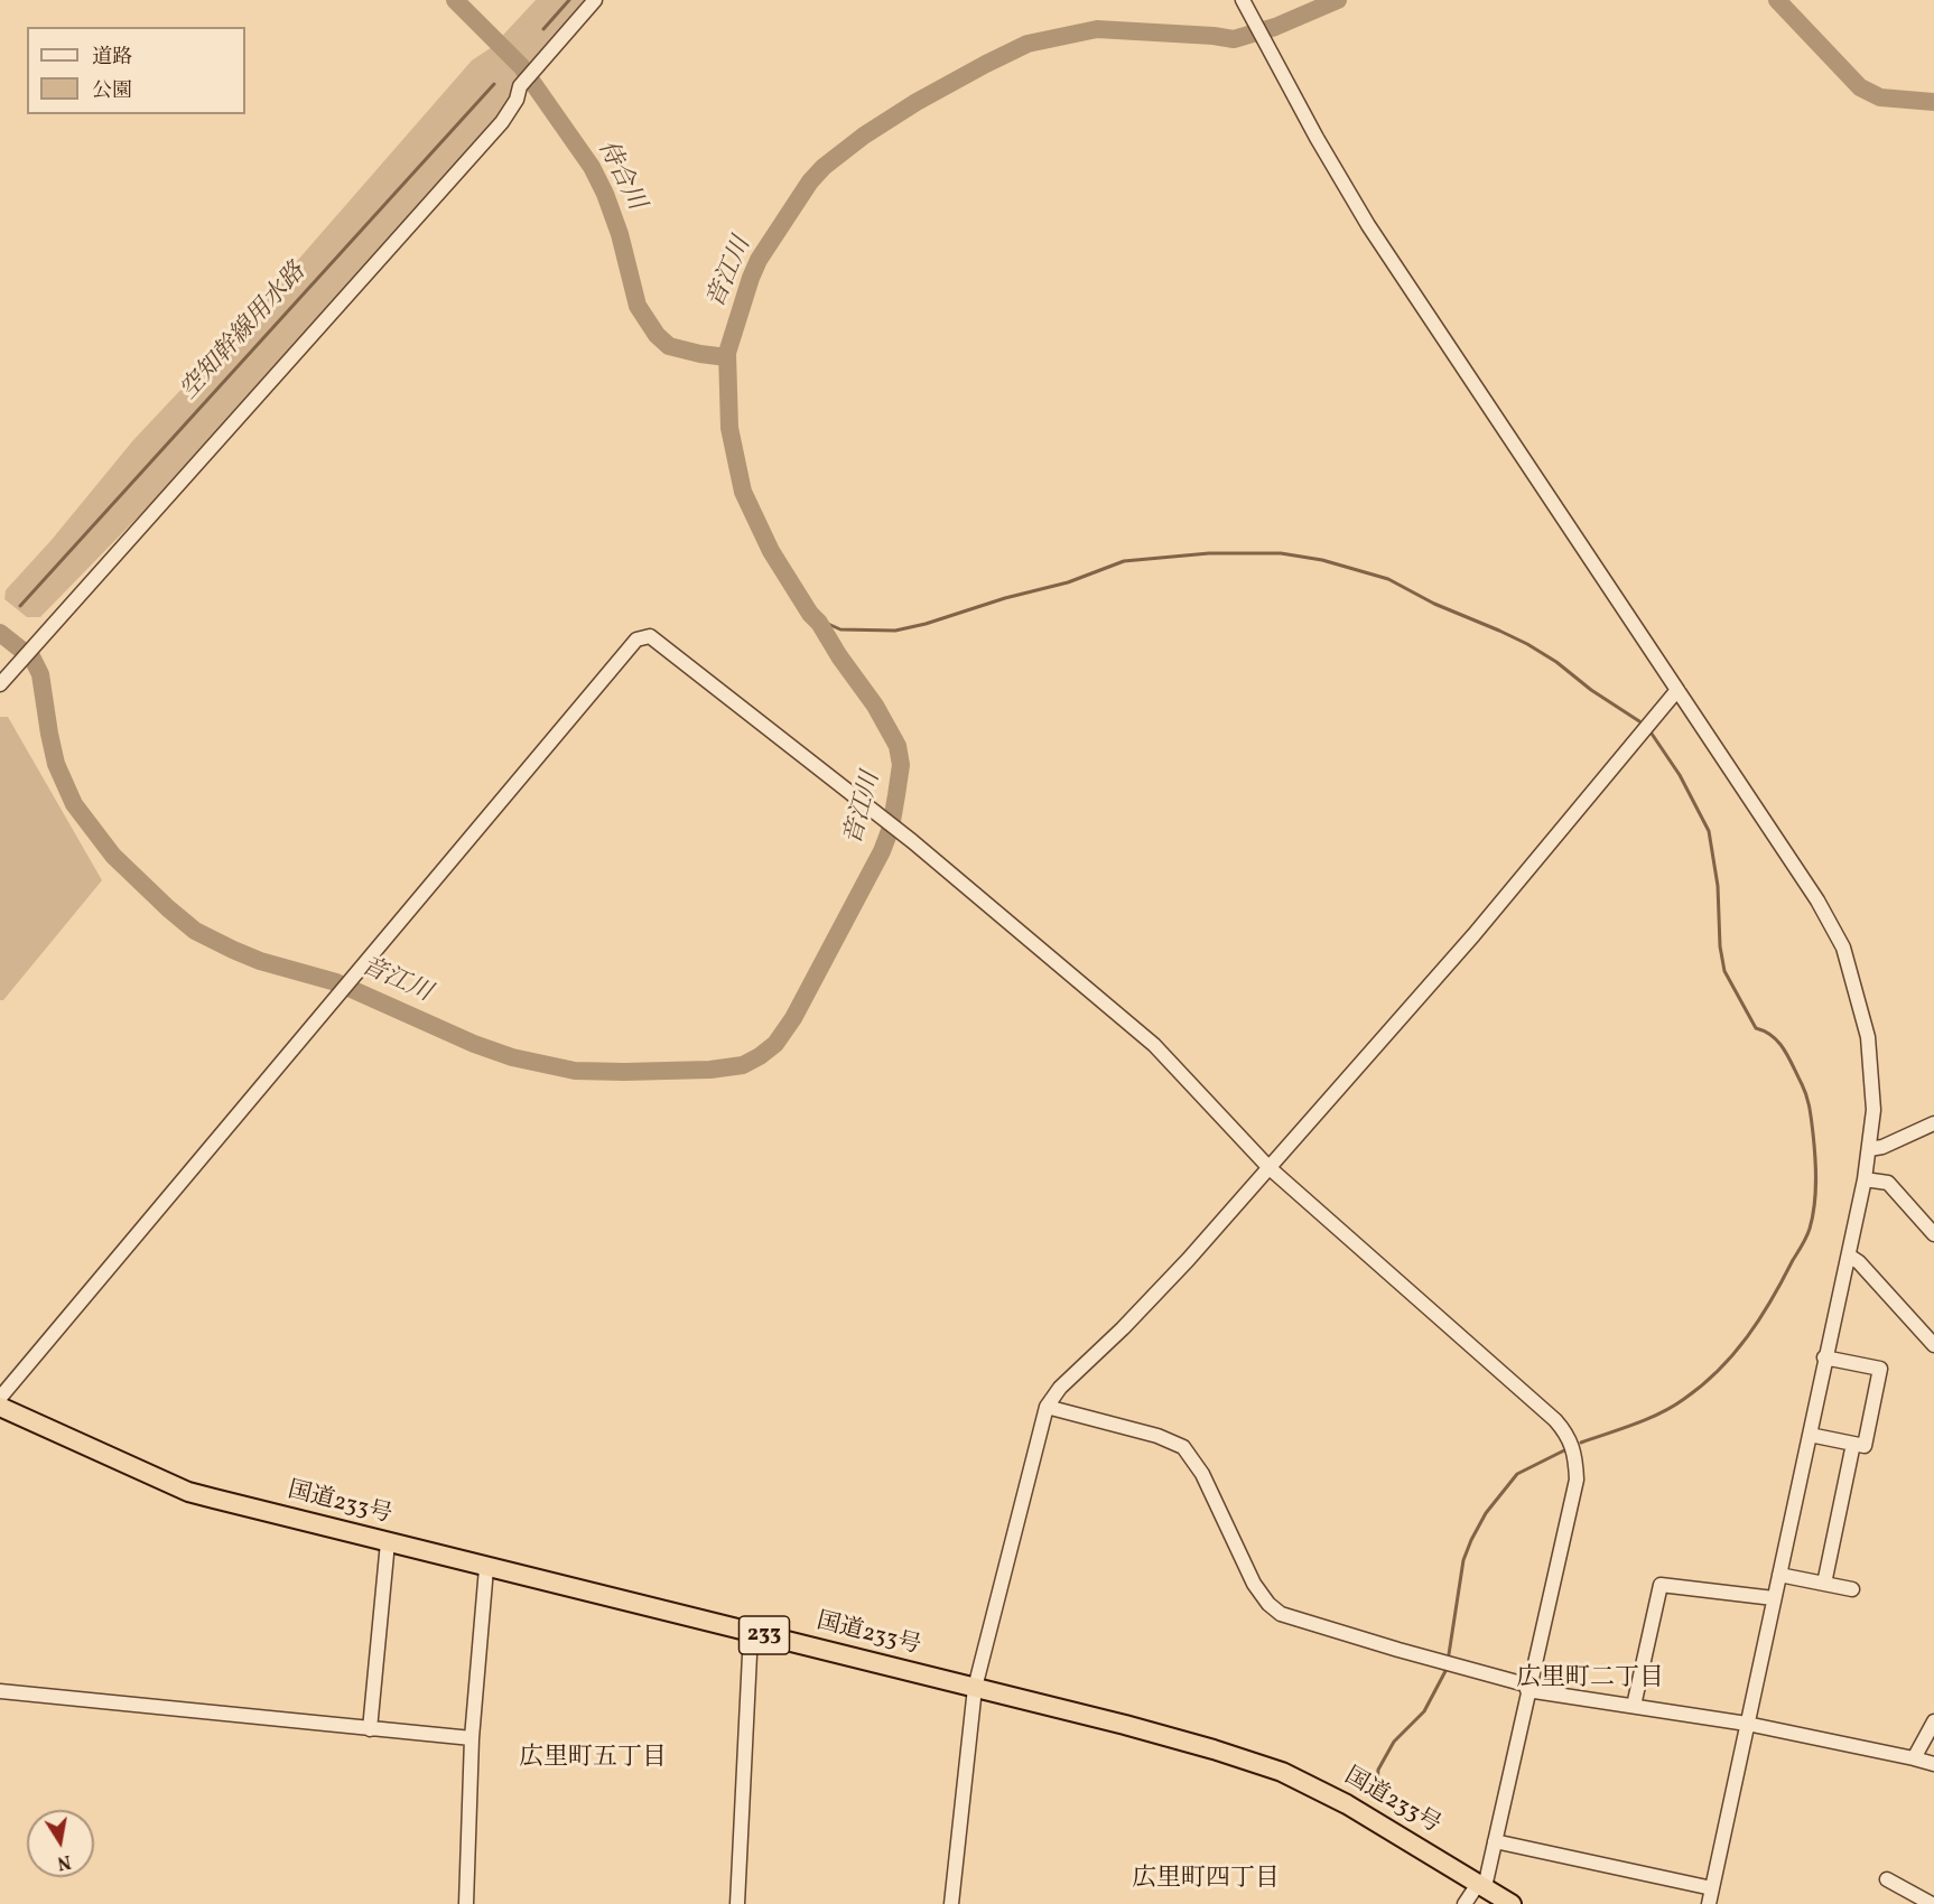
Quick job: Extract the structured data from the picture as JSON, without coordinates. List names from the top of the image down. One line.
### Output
{"streets":{"highway":["国道233号","233"]},"districts":["広里町二丁目","広里町五丁目","広里町四丁目"],"water":["侍合川","音江川","空知幹線用水路"],"legend":["道路","公園"],"north":"bottom"}
